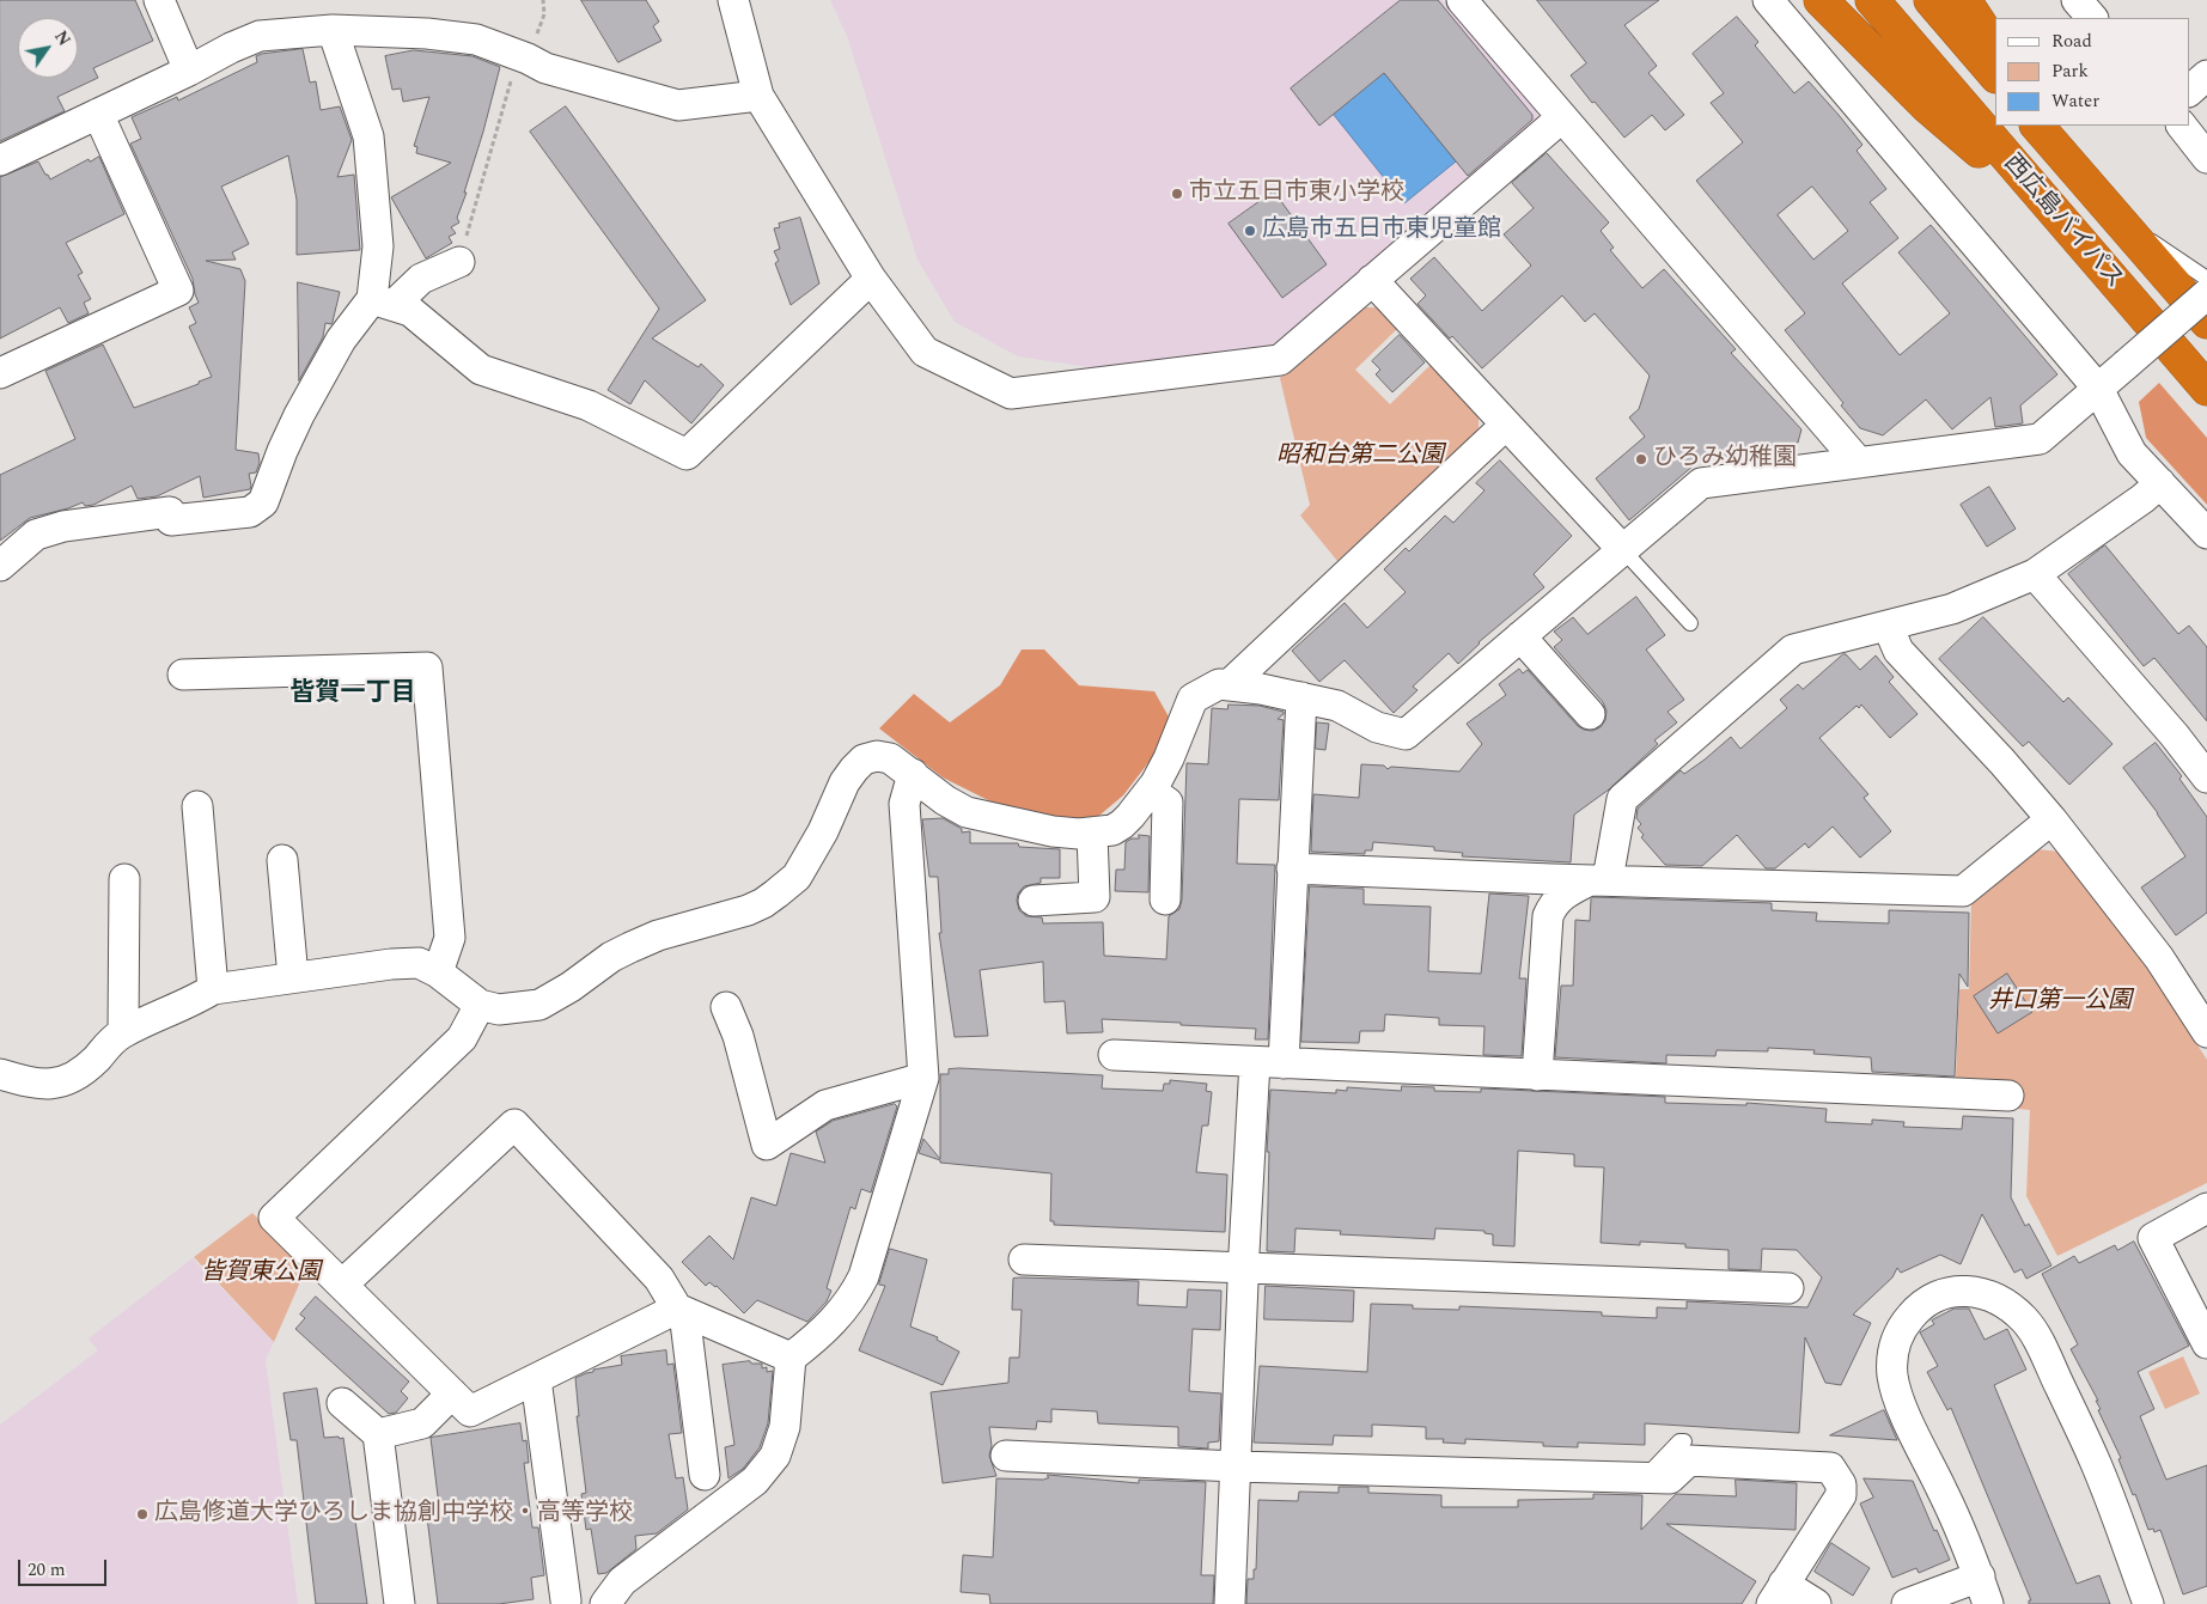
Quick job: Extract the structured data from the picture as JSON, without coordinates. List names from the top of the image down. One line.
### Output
{"streets":{"highway":["西広島バイパス"]},"districts":["皆賀一丁目"],"parks":["昭和台第二公園","井口第一公園","皆賀東公園"],"places":["市立五日市東小学校","広島市五日市東児童館","ひろみ幼稚園","広島修道大学ひろしま協創中学校・高等学校"],"legend":["Road","Park","Water"],"scale_bar":"20 m","north":"top right"}
